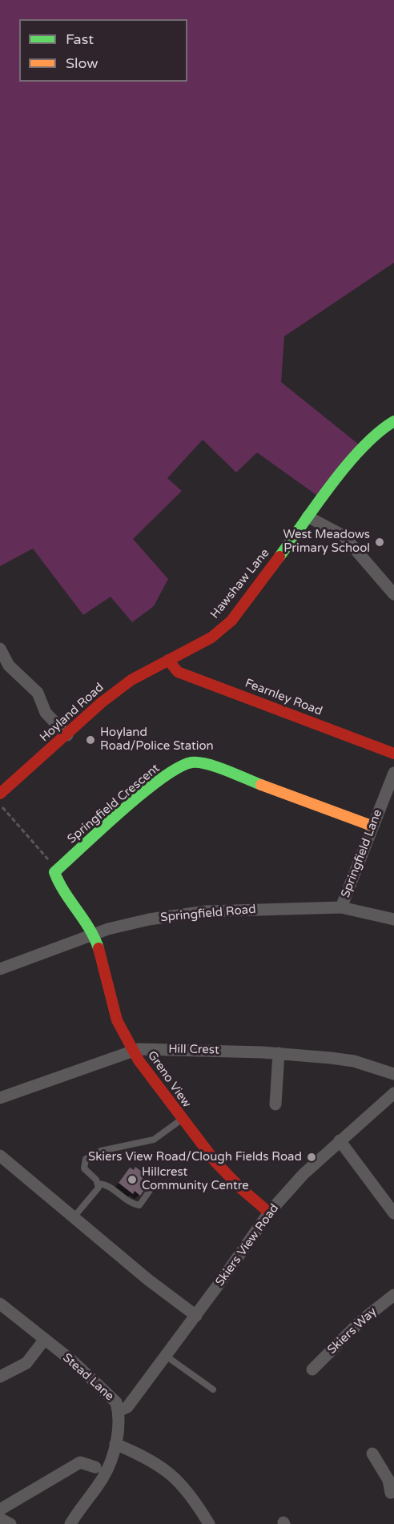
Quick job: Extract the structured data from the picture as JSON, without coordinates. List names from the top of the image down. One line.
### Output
{"streets":{"main road":["Hawshaw Lane","Fearnley Road","Hoyland Road","Springfield Crescent","Greno View"],"street":["Springfield Lane","Springfield Road","Hill Crest","Skiers View Road","Skiers Way","Stead Lane"]},"crossings":[["Hawshaw Lane","Fearnley Road"],["Hawshaw Lane","Hoyland Road"],["Fearnley Road","Hoyland Road"],["Springfield Crescent","Springfield Lane"],["Springfield Lane","Springfield Road"],["Springfield Road","Greno View"],["Hill Crest","Greno View"],["Greno View","Skiers View Road"],["Skiers View Road","Stead Lane"]],"places":["West Meadows Primary School","Hoyland Road/Police Station","Skiers View Road/Clough Fields Road","Hillcrest Community Centre"],"legend":["Fast","Slow"]}
